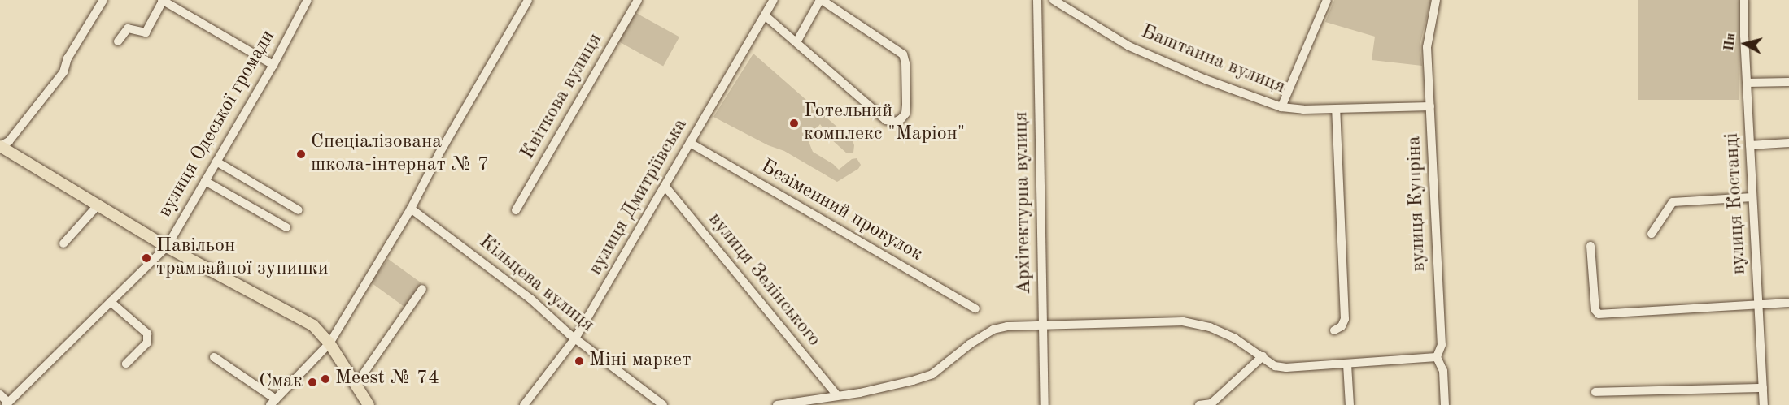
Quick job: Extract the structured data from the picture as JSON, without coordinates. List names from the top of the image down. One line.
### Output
{"streets":{"street":["Баштанна вулиця","Квіткова вулиця","вулиця Одеської громади","вулиця Дмитріївська","Архітектурна вулиця","вулиця Купріна","вулиця Костанді","Безіменний провулок","вулиця Зелінського","Кільцева вулиця"]},"crossings":[["Баштанна вулиця","вулиця Купріна"],["вулиця Дмитріївська","Безіменний провулок"],["вулиця Дмитріївська","вулиця Зелінського"],["вулиця Дмитріївська","Кільцева вулиця"]],"places":["Готельний комплекс \"Маріон\"","Спеціалізована школа-інтернат № 7","Павільон трамвайної зупинки","Міні маркет","Meest № 74","Смак"],"north":"left"}
